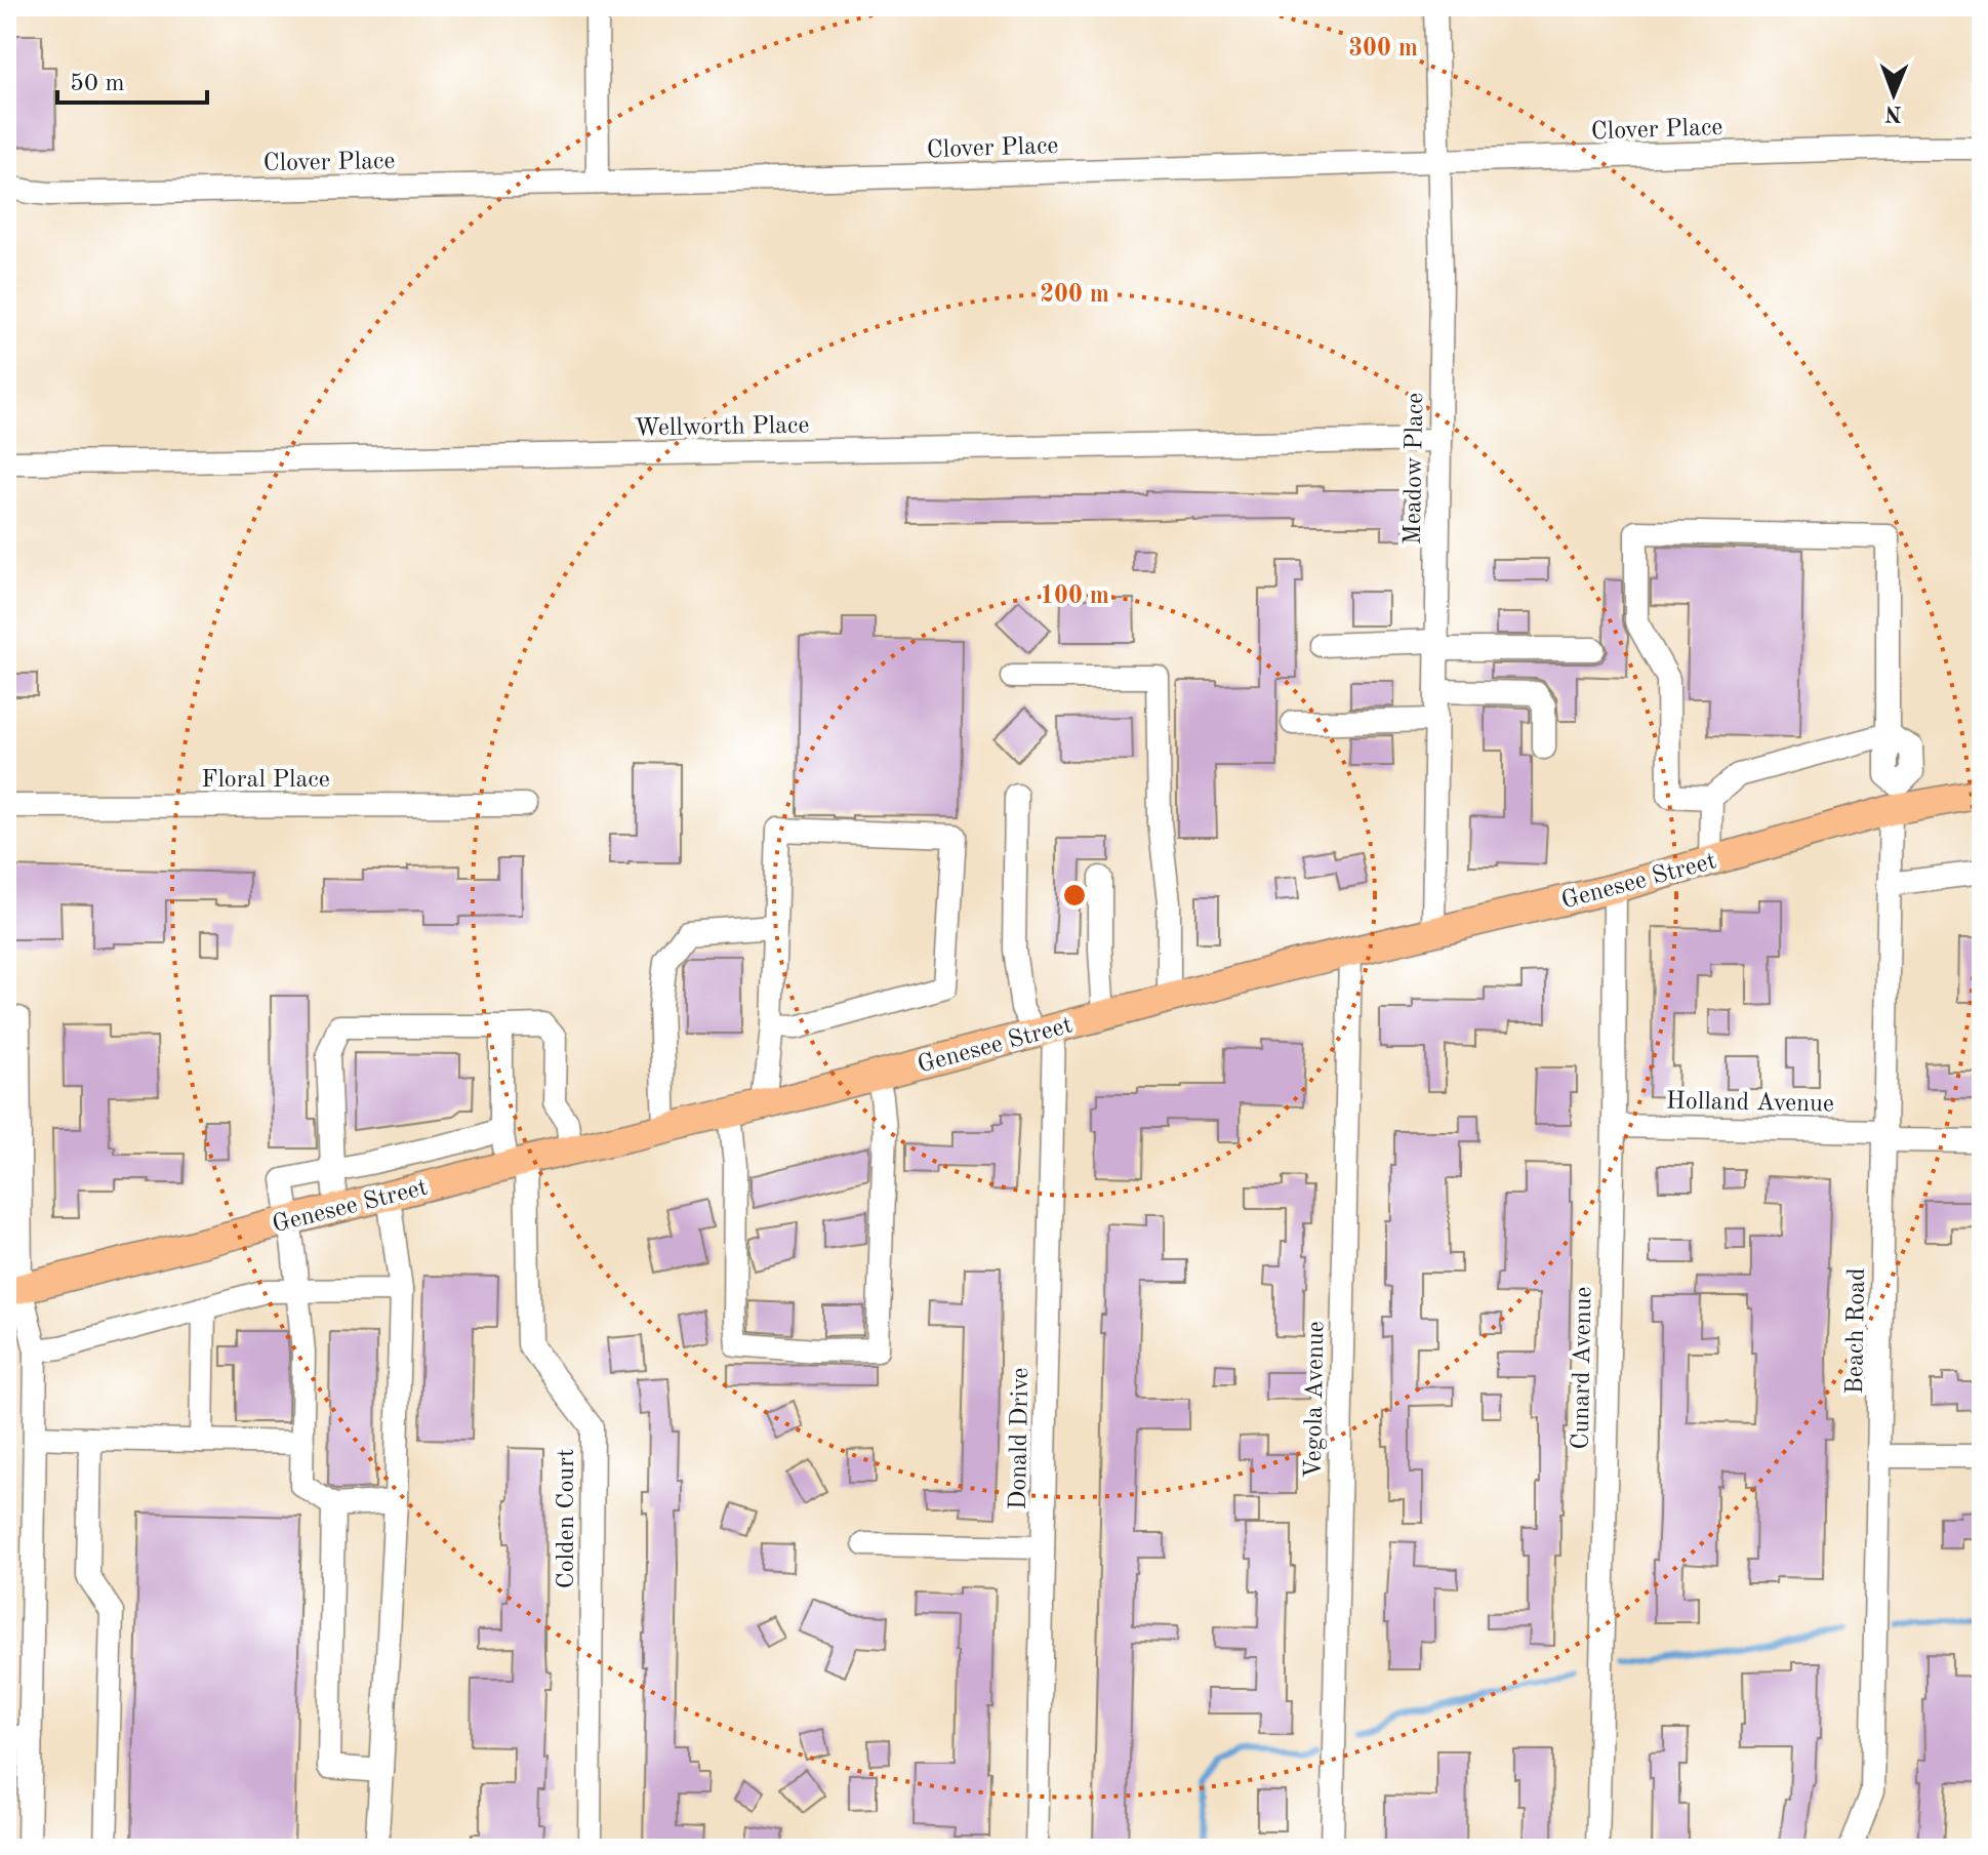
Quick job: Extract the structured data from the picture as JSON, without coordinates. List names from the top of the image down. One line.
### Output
{"streets":{"main road":["Genesee Street"],"street":["Clover Place","Wellworth Place","Meadow Place","Floral Place","Holland Avenue","Beach Road","Cunard Avenue","Vegola Avenue","Donald Drive","Colden Court"]},"crossings":[["Clover Place","Meadow Place"],["Wellworth Place","Meadow Place"],["Meadow Place","Genesee Street"],["Genesee Street","Beach Road"],["Genesee Street","Cunard Avenue"],["Genesee Street","Vegola Avenue"],["Genesee Street","Donald Drive"],["Genesee Street","Colden Court"],["Holland Avenue","Beach Road"],["Holland Avenue","Cunard Avenue"]],"scale_bar":"50 m","north":"bottom","rings":["300 m","200 m","100 m"]}
